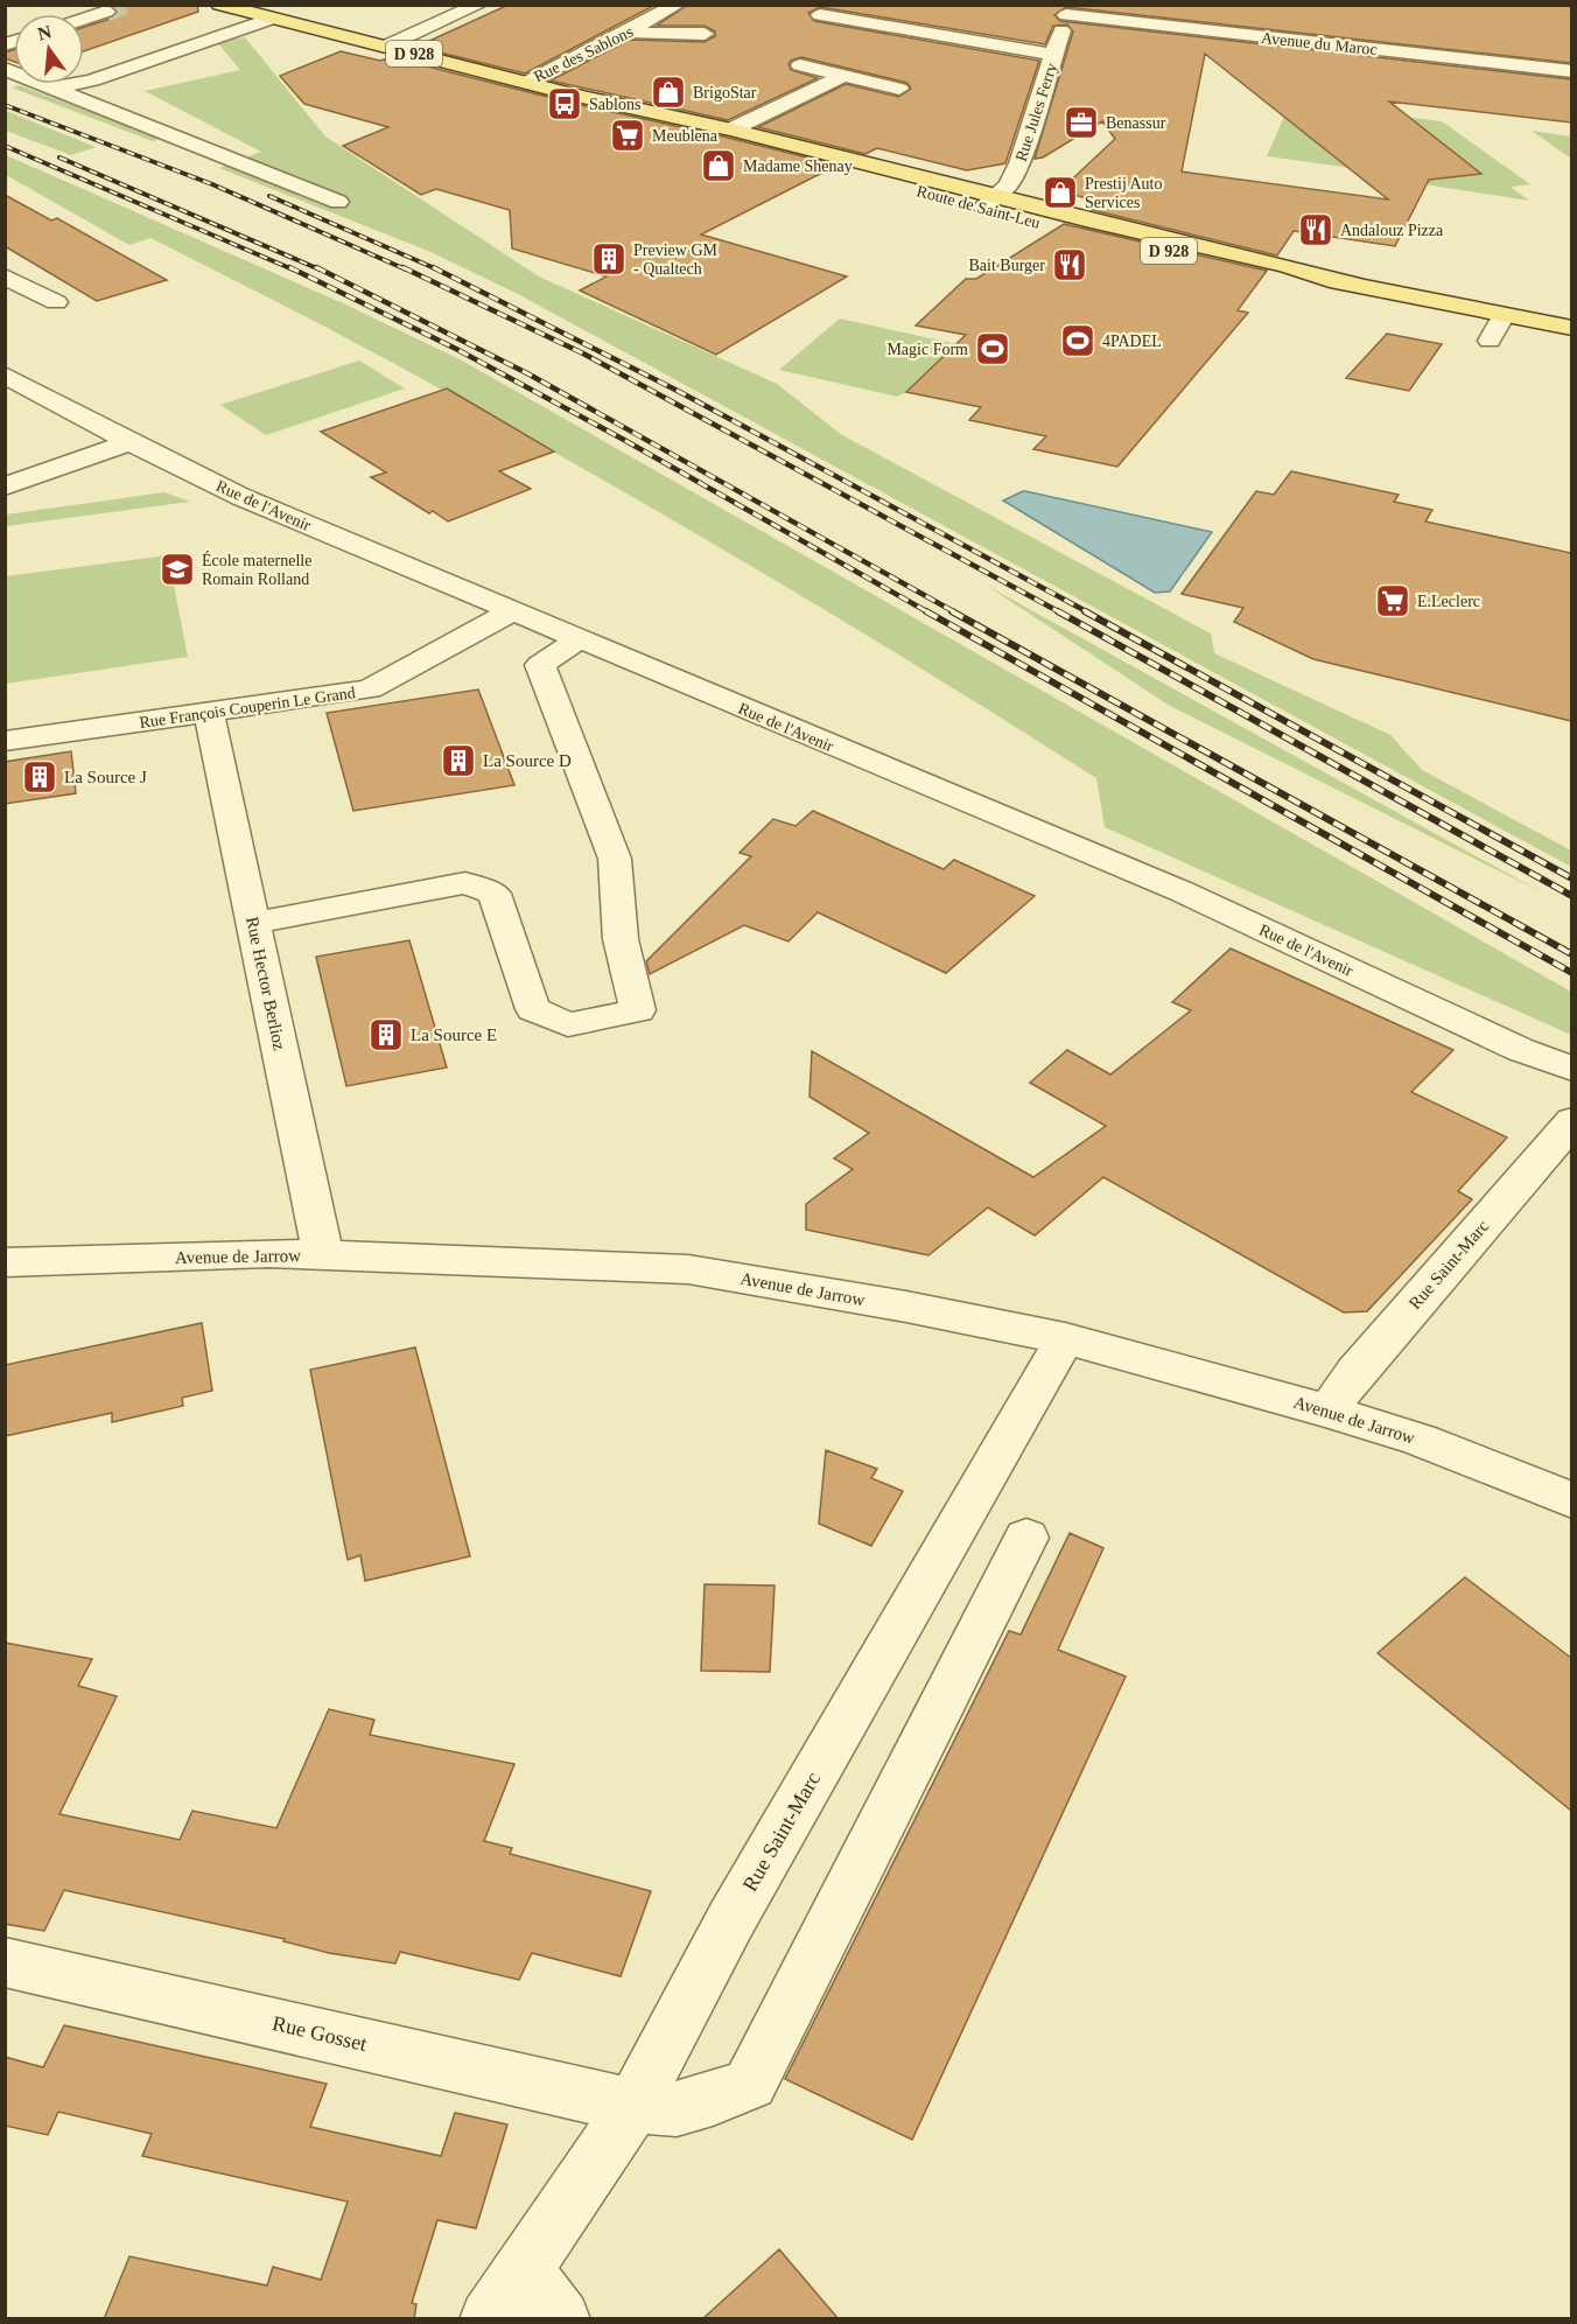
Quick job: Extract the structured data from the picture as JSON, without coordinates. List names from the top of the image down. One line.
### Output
{"streets":{"main road":["D 928","Route de Saint-Leu"],"street":["Avenue du Maroc","Rue des Sablons","Rue Jules Ferry","Rue de l'Avenir","Rue François Couperin Le Grand","Rue Hector Berlioz","Avenue de Jarrow","Rue Saint-Marc","Rue Gosset"]},"crossings":[["Avenue du Maroc","Rue Jules Ferry"],["Rue des Sablons","Route de Saint-Leu"],["Rue Jules Ferry","Route de Saint-Leu"],["Rue de l'Avenir","Rue François Couperin Le Grand"],["Rue François Couperin Le Grand","Rue Hector Berlioz"],["Rue Hector Berlioz","Avenue de Jarrow"],["Avenue de Jarrow","Rue Saint-Marc"],["Rue Saint-Marc","Rue Gosset"]],"places":{"shop":["BrigoStar","Madame Shenay","Prestij Auto Services"],"bus stop":["Sablons"],"office":["Benassur"],"supermarket":["Meublena","E.Leclerc"],"restaurant":["Andalouz Pizza","Bait Burger"],"building":["Preview GM - Qualtech","La Source D","La Source J","La Source E"],"sports":["4PADEL","Magic Form"],"school or university":["École maternelle Romain Rolland"]},"north":"top"}
